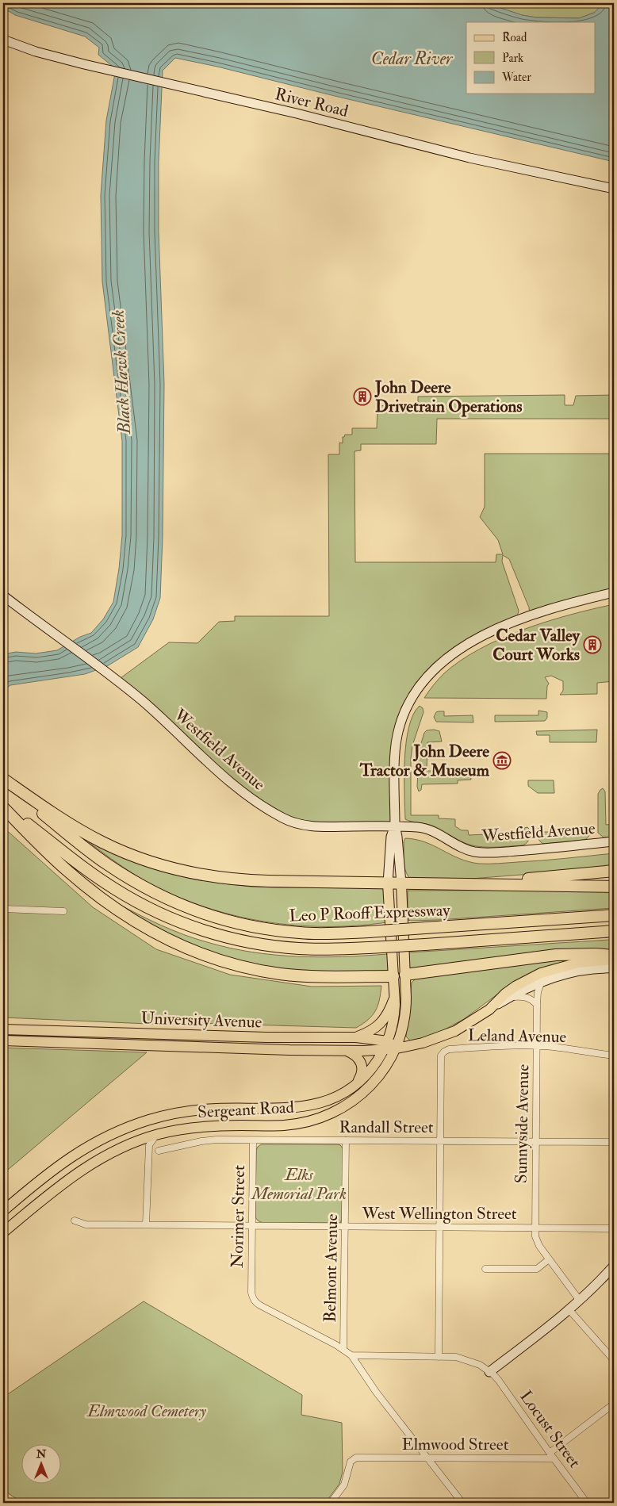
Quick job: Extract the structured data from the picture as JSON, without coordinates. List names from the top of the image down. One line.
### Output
{"streets":{"highway":["Leo P Rooff Expressway"],"main road":["University Avenue","Sergeant Road"],"street":["River Road","Westfield Avenue","Leland Avenue","Sunnyside Avenue","Randall Street","West Wellington Street","Norimer Street","Belmont Avenue","Locust Street","Elmwood Street"]},"crossings":[["University Avenue","Sergeant Road"],["University Avenue","Sunnyside Avenue"],["Leland Avenue","Sunnyside Avenue"],["Leland Avenue","Randall Street"],["Sunnyside Avenue","Randall Street"],["Sunnyside Avenue","West Wellington Street"],["Randall Street","Norimer Street"],["Randall Street","Belmont Avenue"],["West Wellington Street","Norimer Street"],["West Wellington Street","Belmont Avenue"],["Norimer Street","Belmont Avenue"],["Locust Street","Elmwood Street"]],"water":["Cedar River","Black Hawk Creek"],"parks":["Elks Memorial Park","Elmwood Cemetery"],"places":{"building":["John Deere Drivetrain Operations","Cedar Valley Court Works"],"museum":["John Deere Tractor & Museum"]},"legend":["Road","Park","Water"],"north":"top"}
